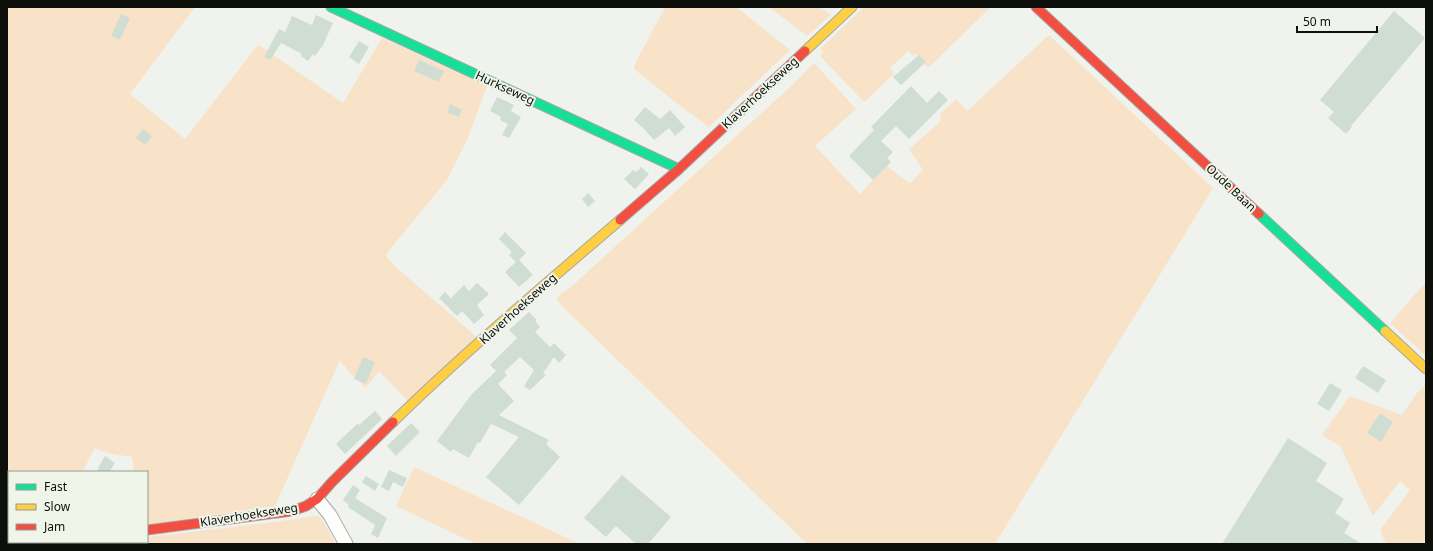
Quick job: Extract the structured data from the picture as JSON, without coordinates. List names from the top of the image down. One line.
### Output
{"streets":{"street":["Hurkseweg","Klaverhoekseweg","Oude Baan"]},"crossings":[["Hurkseweg","Klaverhoekseweg"]],"legend":["Fast","Slow","Jam"],"scale_bar":"50 m"}
